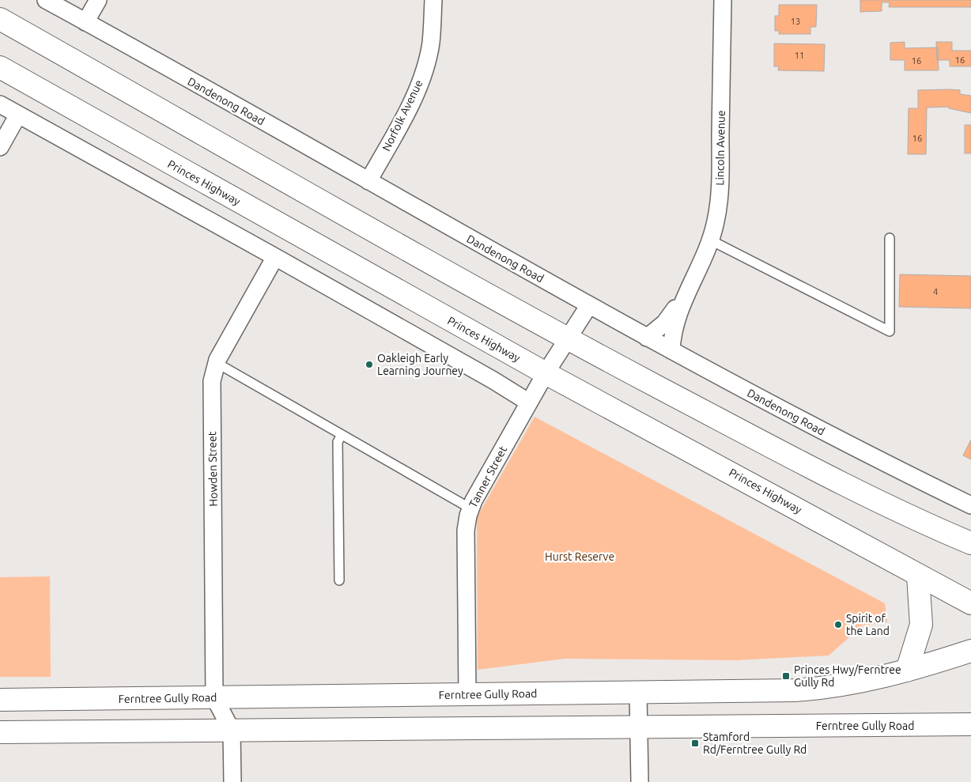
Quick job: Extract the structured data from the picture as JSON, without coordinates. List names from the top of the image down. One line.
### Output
{"streets":{"main road":["Princes Highway","Ferntree Gully Road"],"street":["Dandenong Road","Norfolk Avenue","Lincoln Avenue","Howden Street","Tanner Street"]},"crossings":[["Dandenong Road","Norfolk Avenue"],["Dandenong Road","Lincoln Avenue"],["Dandenong Road","Tanner Street"],["Princes Highway","Tanner Street"],["Howden Street","Ferntree Gully Road"],["Tanner Street","Ferntree Gully Road"]],"parks":["Hurst Reserve"],"places":{"other":["Oakleigh Early Learning Journey","Spirit of the Land"],"transit":["Princes Hwy/Ferntree Gully Rd","Stamford Rd/Ferntree Gully Rd"]},"house_numbers":["13","11","16","16","16","4"]}
